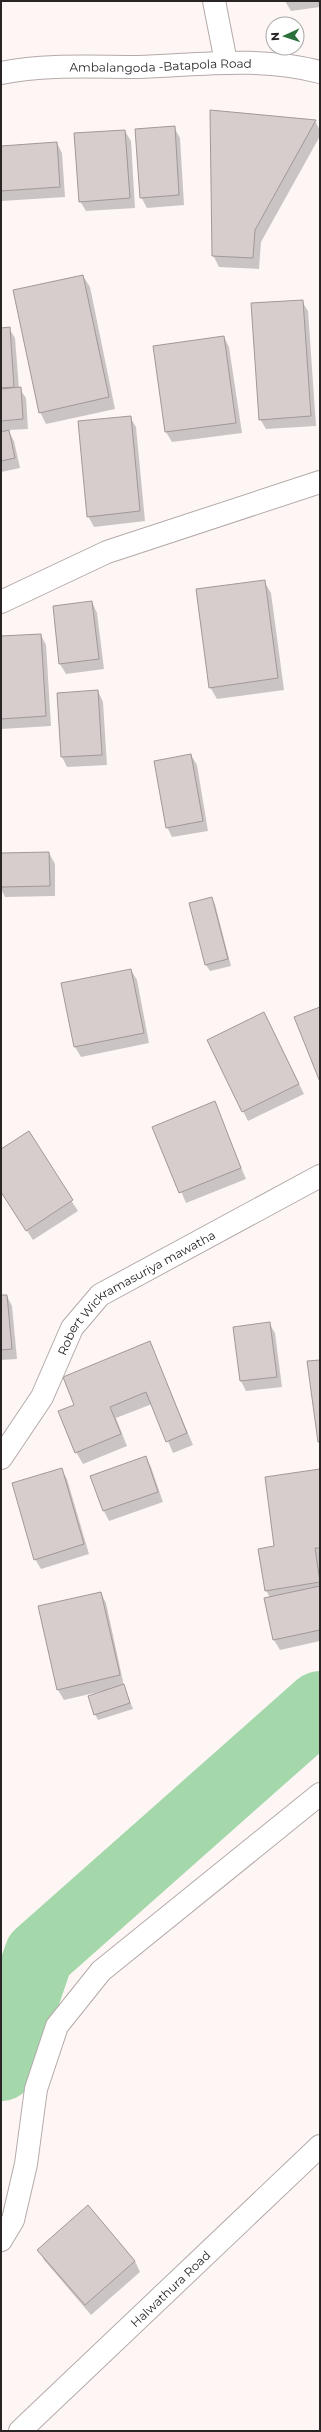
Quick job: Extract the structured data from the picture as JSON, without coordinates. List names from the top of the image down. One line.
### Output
{"streets":{"street":["Ambalangoda -Batapola Road","Robert Wickramasuriya mawatha","Halwathura Road"]},"north":"left"}
